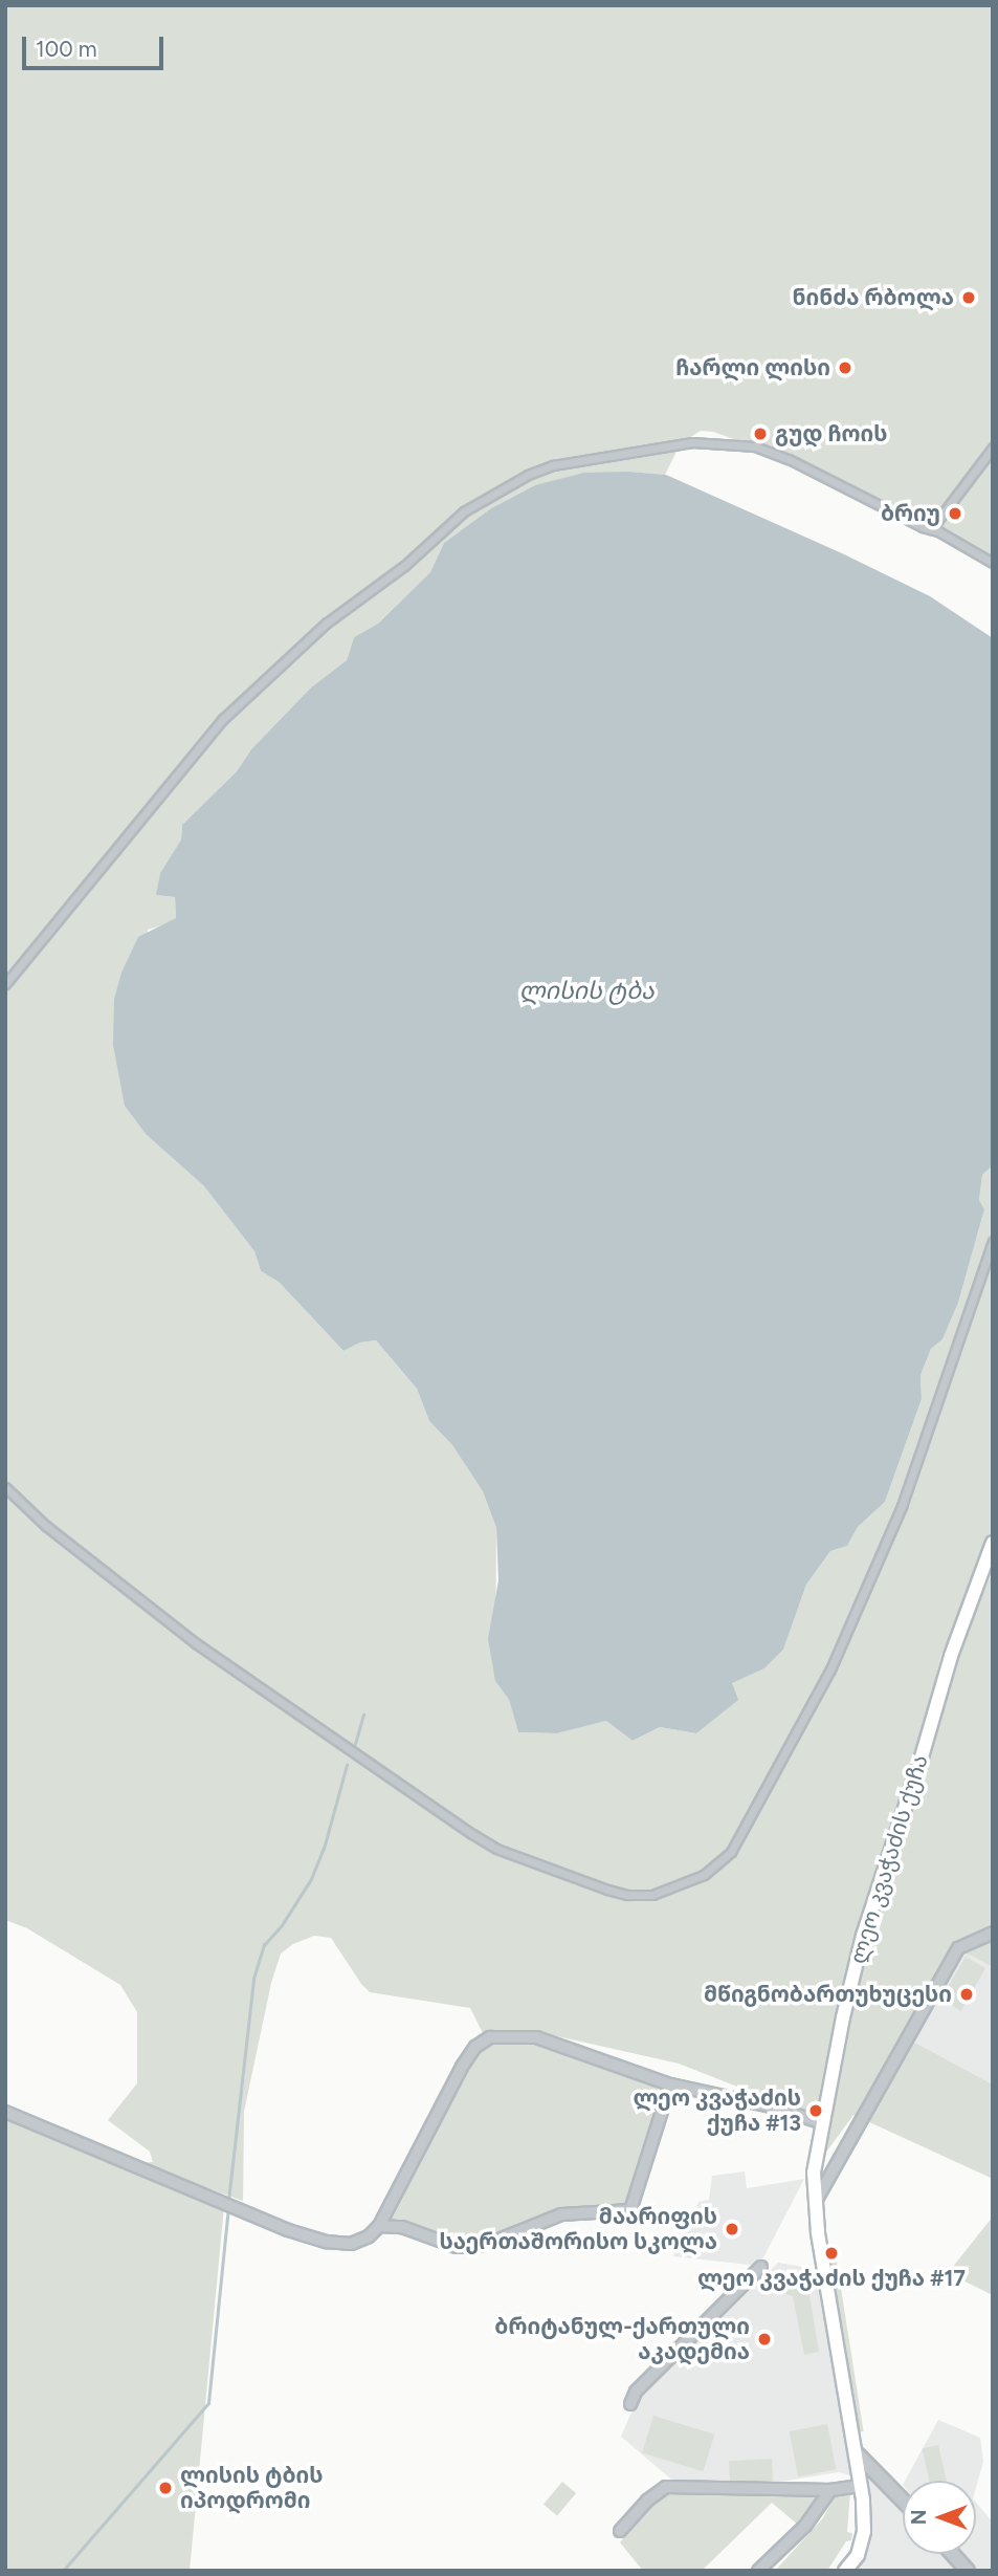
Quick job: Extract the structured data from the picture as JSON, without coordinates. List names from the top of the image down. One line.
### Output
{"streets":{"main road":["ლეო კვაჭაძის ქუჩა"]},"water":["ლისის ტბა"],"places":["ნინძა რბოლა","ჩარლი ლისი","გუდ ჩოის","ბრიუ","მწიგნობართუხუცესი","ლეო კვაჭაძის ქუჩა #13","მაარიფის საერთაშორისო სკოლა","ლეო კვაჭაძის ქუჩა #17","ბრიტანულ-ქართული აკადემია","ლისის ტბის იპოდრომი"],"scale_bar":"100 m","north":"left"}
